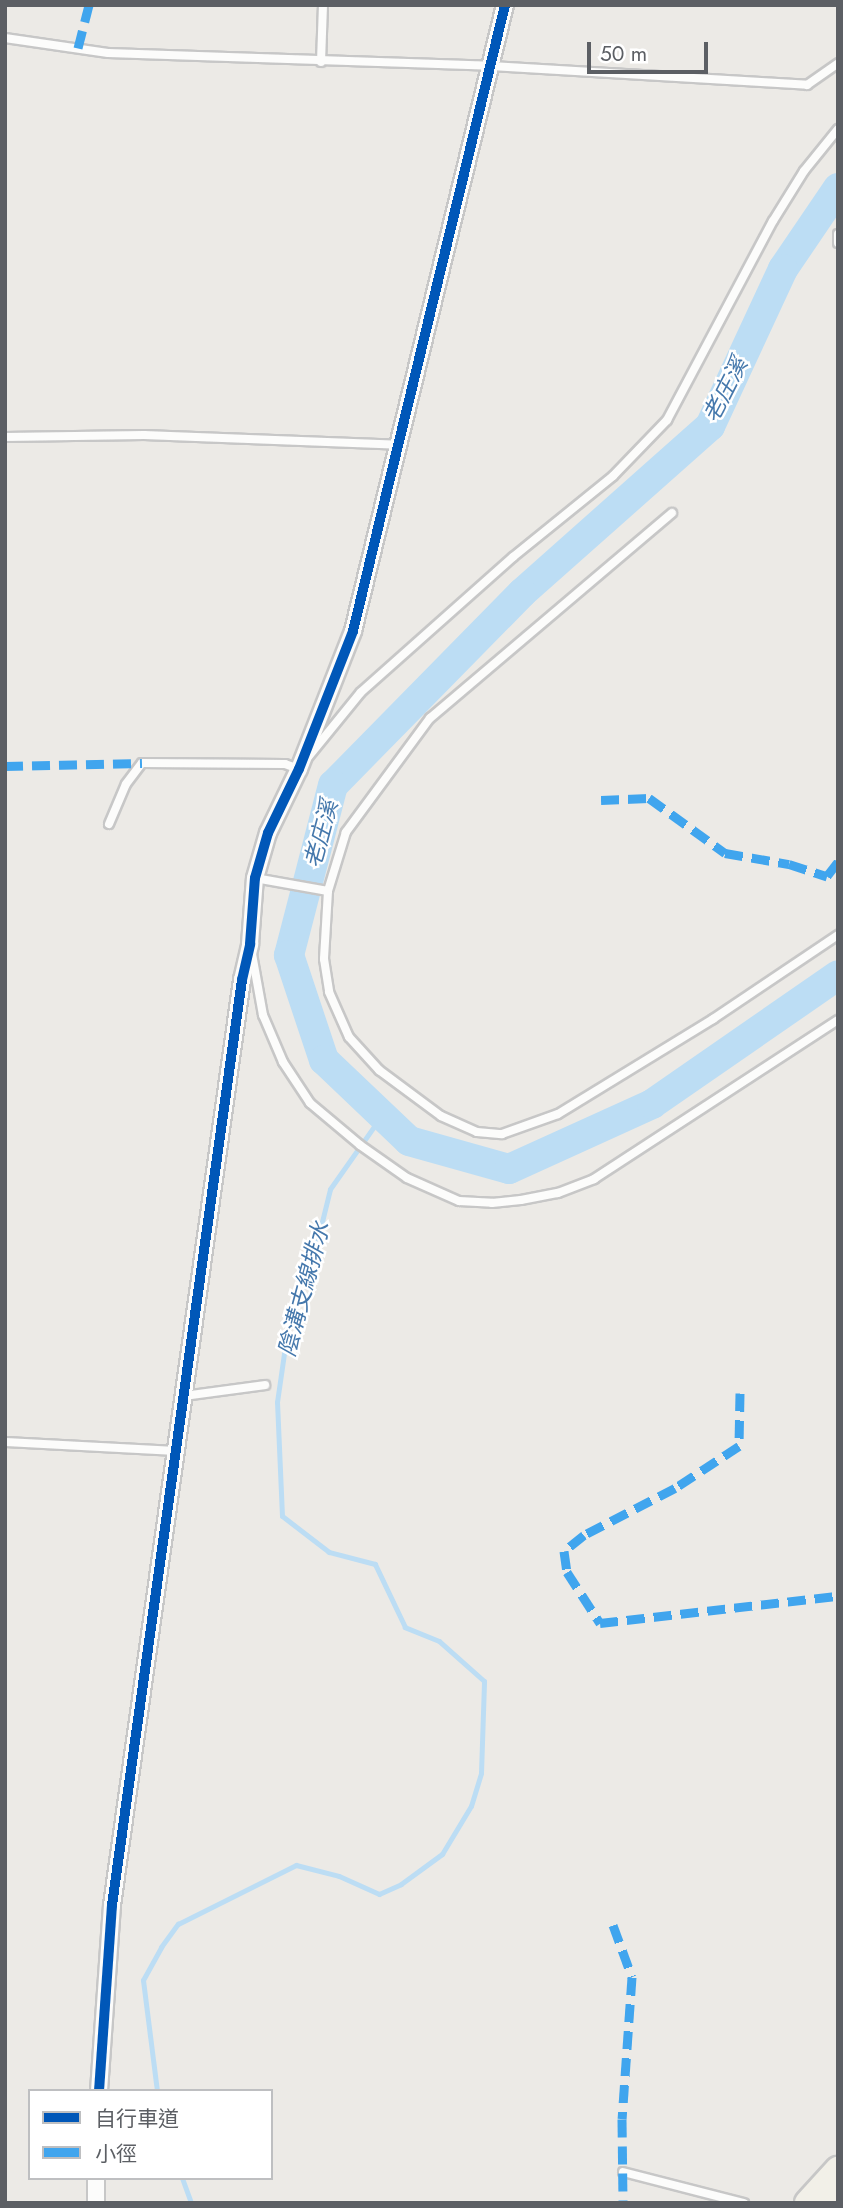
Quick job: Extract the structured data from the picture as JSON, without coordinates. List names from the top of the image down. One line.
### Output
{"water":["老庄溪","陰溝支線排水"],"legend":["自行車道","小徑"],"scale_bar":"50 m"}
